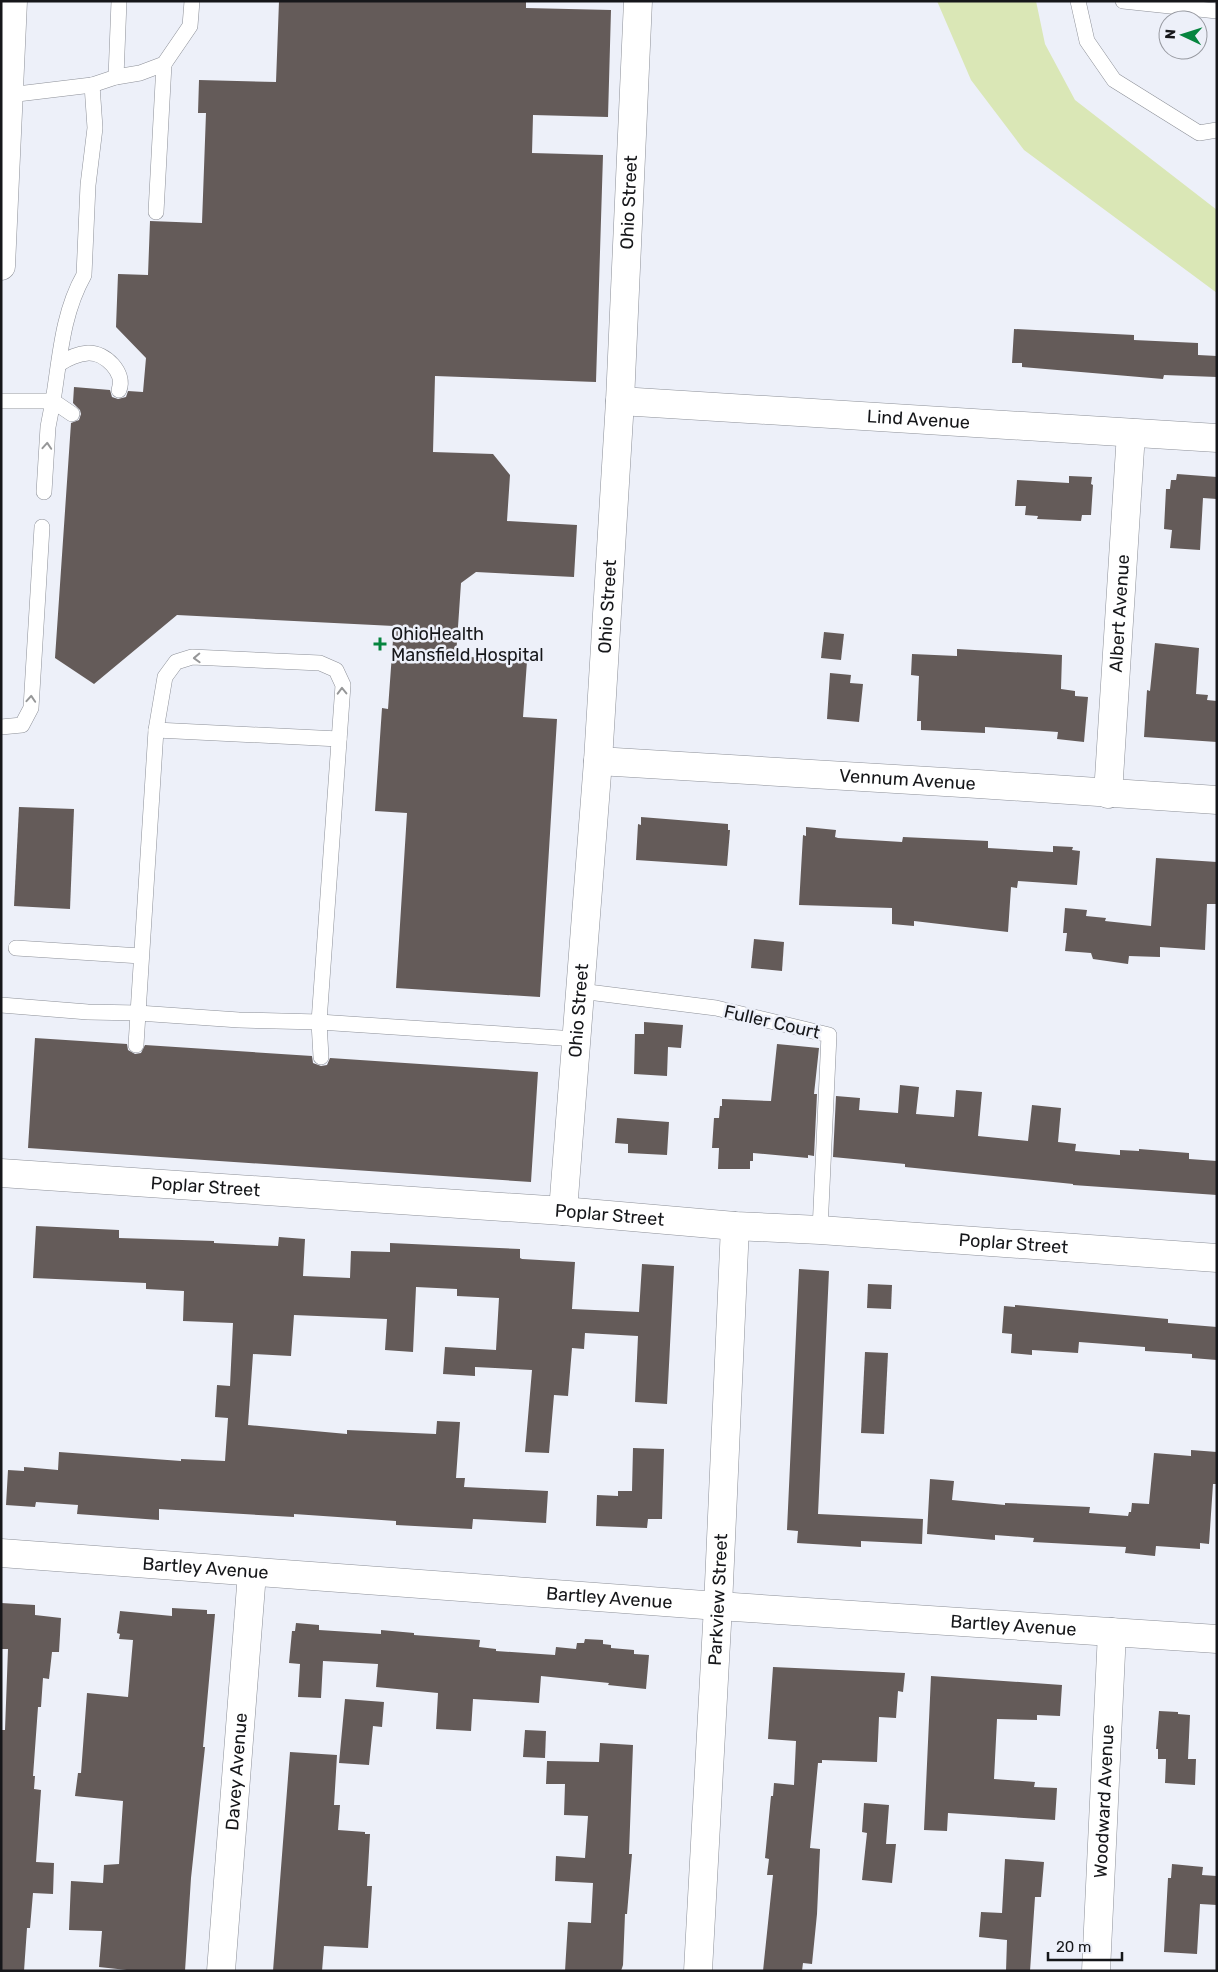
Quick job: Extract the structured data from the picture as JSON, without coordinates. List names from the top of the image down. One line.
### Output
{"streets":{"street":["Ohio Street","Lind Avenue","Albert Avenue","Vennum Avenue","Poplar Street","Bartley Avenue","Parkview Street","Davey Avenue","Woodward Avenue"],"lane":["Fuller Court"]},"crossings":[["Ohio Street","Lind Avenue"],["Ohio Street","Vennum Avenue"],["Ohio Street","Fuller Court"],["Ohio Street","Poplar Street"],["Lind Avenue","Albert Avenue"],["Albert Avenue","Vennum Avenue"],["Fuller Court","Poplar Street"],["Poplar Street","Parkview Street"],["Bartley Avenue","Parkview Street"],["Bartley Avenue","Davey Avenue"],["Bartley Avenue","Woodward Avenue"]],"places":{"health":["OhioHealth Mansfield Hospital"]},"scale_bar":"20 m","north":"left"}
